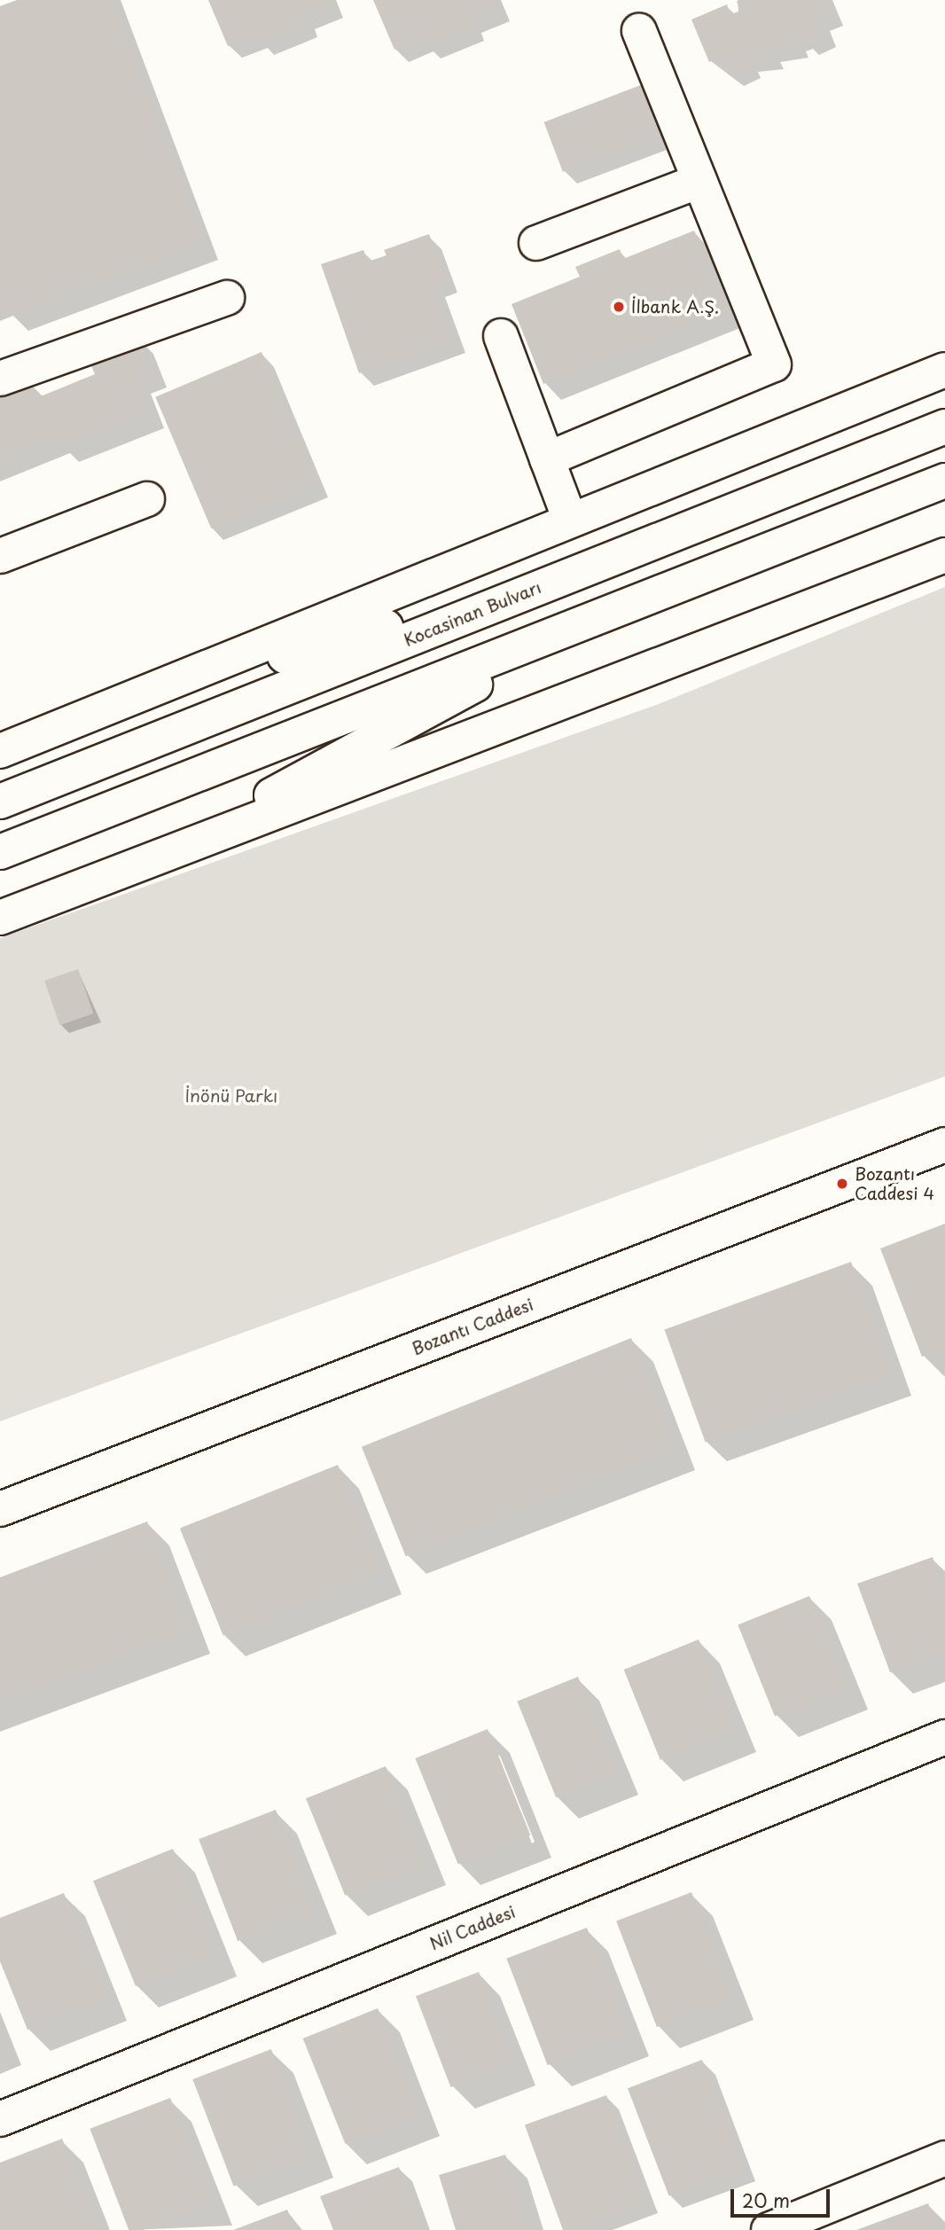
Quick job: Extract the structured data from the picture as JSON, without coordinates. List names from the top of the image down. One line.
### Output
{"streets":{"main road":["Kocasinan Bulvarı","Bozantı Caddesi","Nil Caddesi"]},"parks":["İnönü Parkı"],"places":["İlbank A.Ş.","Bozantı Caddesi 4"],"scale_bar":"20 m"}
